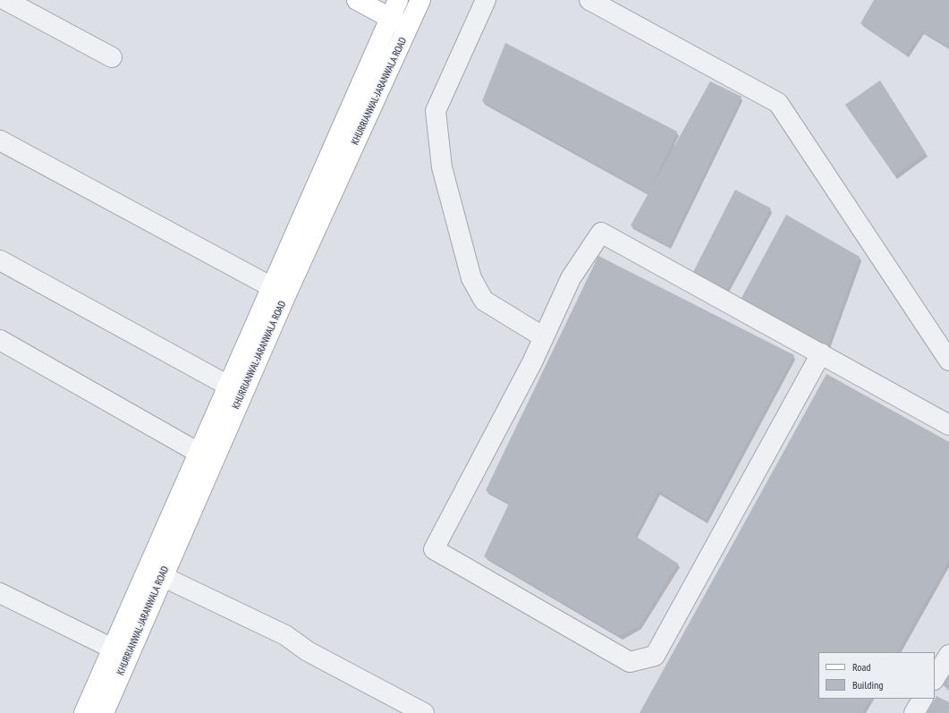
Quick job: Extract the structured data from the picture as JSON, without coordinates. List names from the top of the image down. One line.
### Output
{"streets":{"main road":["KHURRIANWAL-JARANWALA ROAD"]},"legend":["Road","Building"]}
